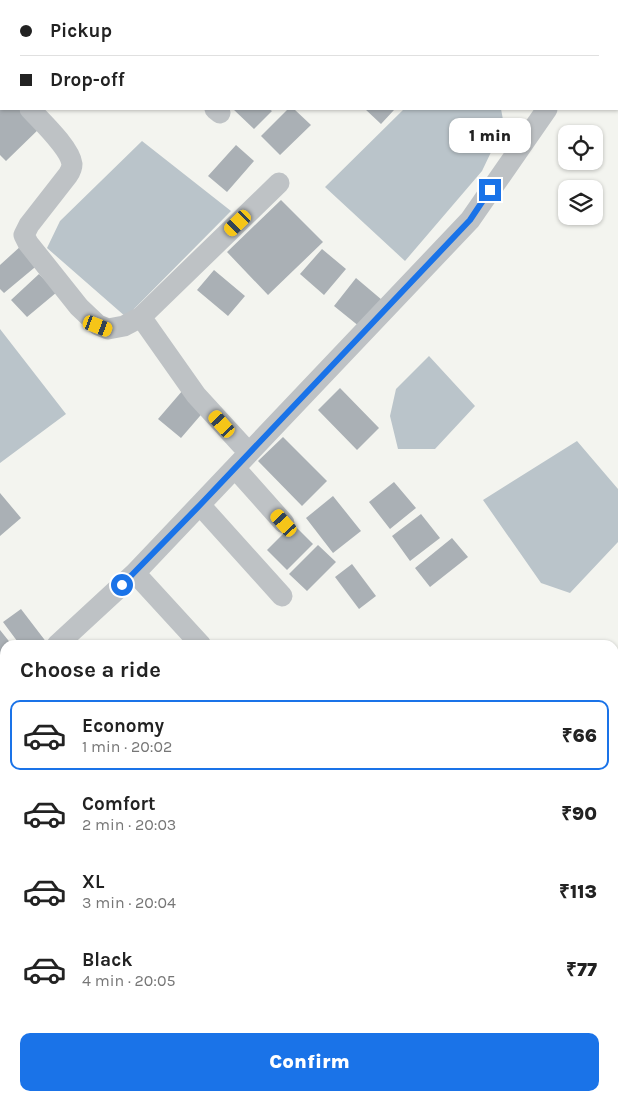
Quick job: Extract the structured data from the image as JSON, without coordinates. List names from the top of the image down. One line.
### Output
{"page":{"banner":["Pickup","Drop-off"],"bubble":"1 min","heading":"Choose a ride","list":[{"name":"Economy","note":"1 min · 20:02","value":"₹66"},{"name":"Comfort","note":"2 min · 20:03","value":"₹90"},{"name":"XL","note":"3 min · 20:04","value":"₹113"},{"name":"Black","note":"4 min · 20:05","value":"₹77"}],"buttons":"Confirm"}}
